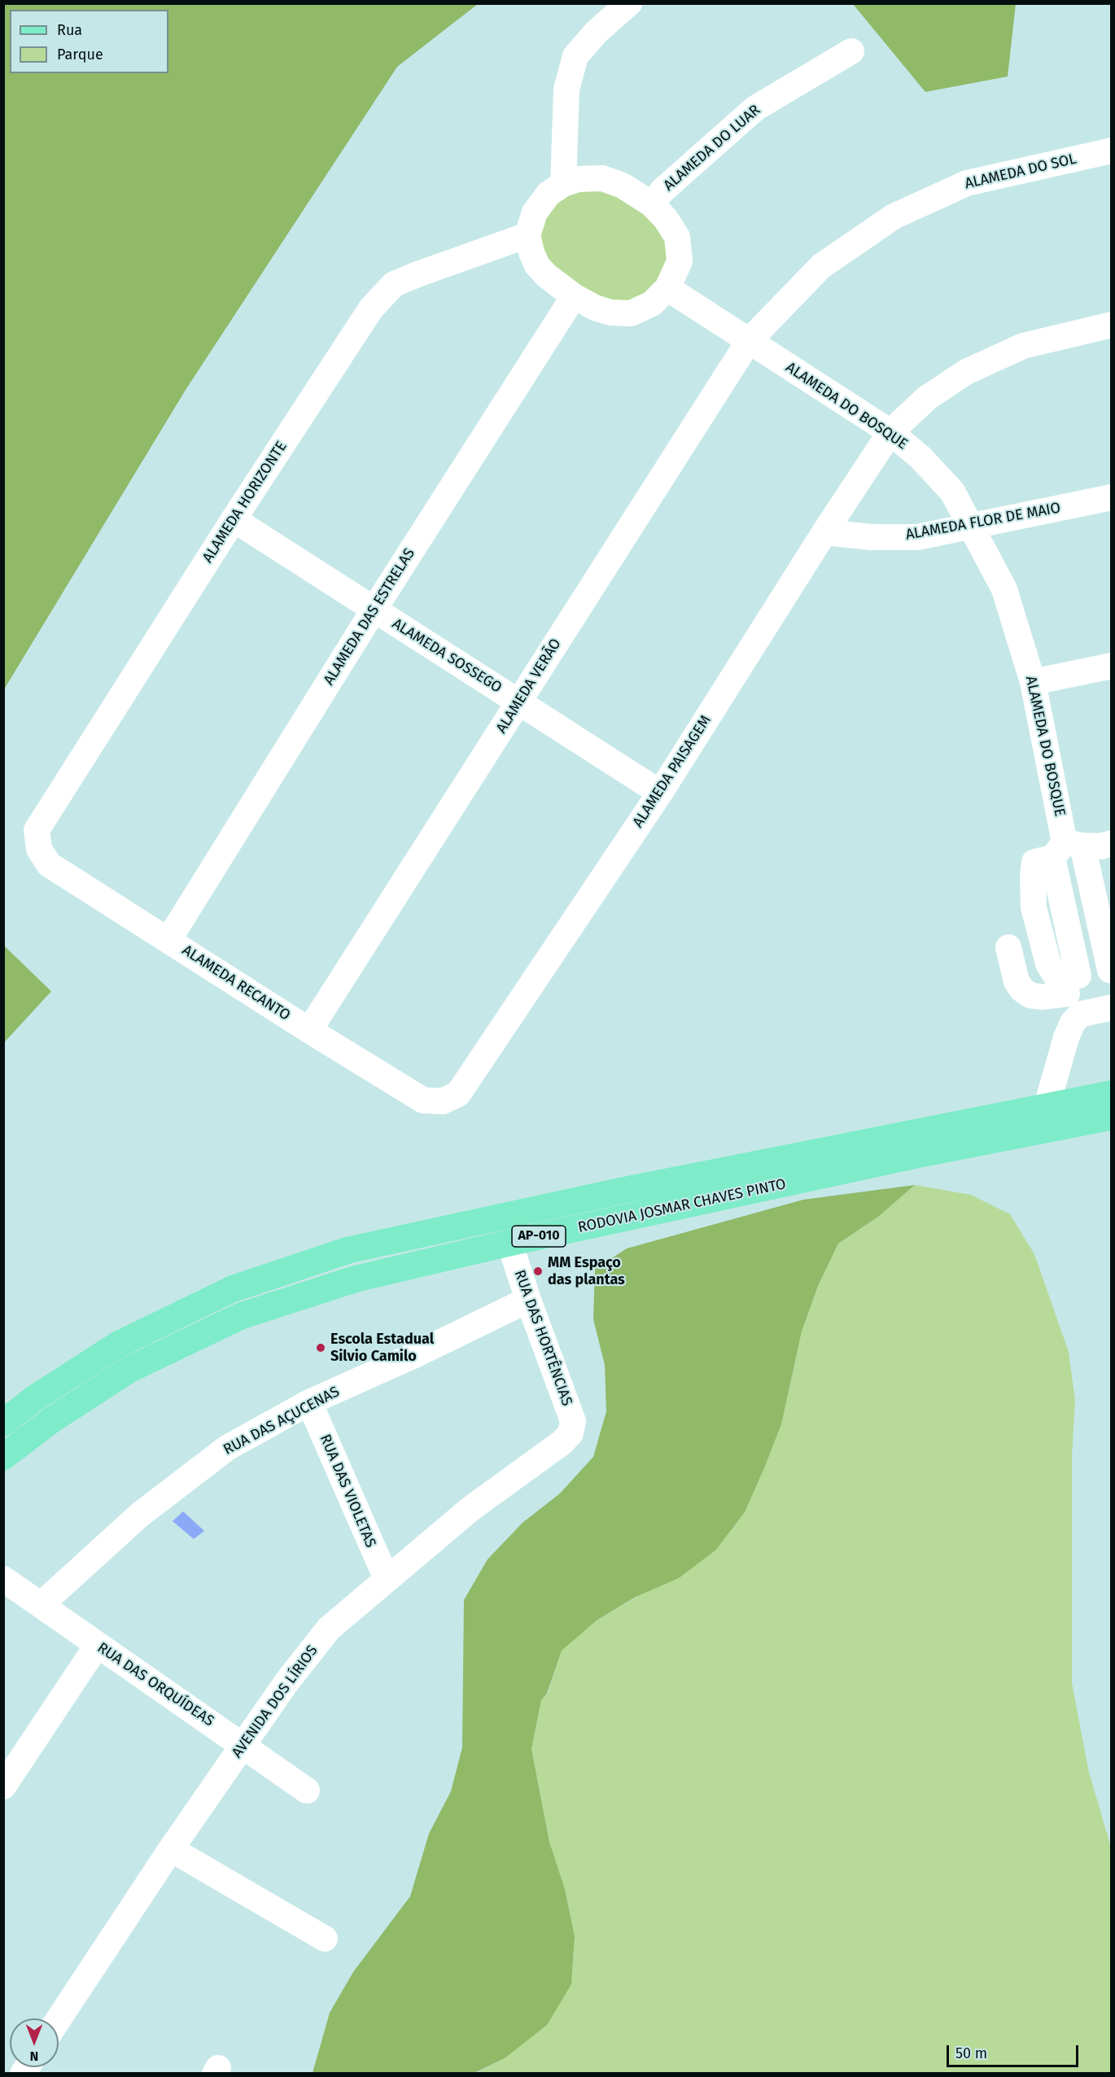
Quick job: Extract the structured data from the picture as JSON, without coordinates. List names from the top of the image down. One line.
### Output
{"streets":{"main road":["RODOVIA JOSMAR CHAVES PINTO","AP-010"],"street":["ALAMEDA DO LUAR","ALAMEDA DO SOL","ALAMEDA DO BOSQUE","ALAMEDA HORIZONTE","ALAMEDA FLOR DE MAIO","ALAMEDA DAS ESTRELAS","ALAMEDA SOSSEGO","ALAMEDA VERÃO","ALAMEDA PAISAGEM","ALAMEDA RECANTO","RUA DAS HORTÊNCIAS","RUA DAS AÇUCENAS","RUA DAS VIOLETAS","RUA DAS ORQUÍDEAS","AVENIDA DOS LÍRIOS"]},"crossings":[["ALAMEDA DO LUAR","ALAMEDA DO BOSQUE"],["ALAMEDA DO LUAR","ALAMEDA HORIZONTE"],["ALAMEDA DO LUAR","ALAMEDA DAS ESTRELAS"],["ALAMEDA DO SOL","ALAMEDA DO BOSQUE"],["ALAMEDA DO SOL","ALAMEDA VERÃO"],["ALAMEDA DO BOSQUE","ALAMEDA HORIZONTE"],["ALAMEDA DO BOSQUE","ALAMEDA FLOR DE MAIO"],["ALAMEDA DO BOSQUE","ALAMEDA DAS ESTRELAS"],["ALAMEDA DO BOSQUE","ALAMEDA VERÃO"],["ALAMEDA DO BOSQUE","ALAMEDA PAISAGEM"],["ALAMEDA HORIZONTE","ALAMEDA DAS ESTRELAS"],["ALAMEDA HORIZONTE","ALAMEDA SOSSEGO"],["ALAMEDA HORIZONTE","ALAMEDA RECANTO"],["ALAMEDA FLOR DE MAIO","ALAMEDA PAISAGEM"],["ALAMEDA DAS ESTRELAS","ALAMEDA SOSSEGO"],["ALAMEDA DAS ESTRELAS","ALAMEDA RECANTO"],["ALAMEDA SOSSEGO","ALAMEDA VERÃO"],["ALAMEDA SOSSEGO","ALAMEDA PAISAGEM"],["ALAMEDA VERÃO","ALAMEDA RECANTO"],["ALAMEDA PAISAGEM","ALAMEDA RECANTO"],["RODOVIA JOSMAR CHAVES PINTO","RUA DAS HORTÊNCIAS"],["RUA DAS HORTÊNCIAS","RUA DAS AÇUCENAS"],["RUA DAS HORTÊNCIAS","AVENIDA DOS LÍRIOS"],["RUA DAS AÇUCENAS","RUA DAS VIOLETAS"],["RUA DAS AÇUCENAS","RUA DAS ORQUÍDEAS"],["RUA DAS VIOLETAS","AVENIDA DOS LÍRIOS"],["RUA DAS ORQUÍDEAS","AVENIDA DOS LÍRIOS"]],"places":["MM Espaço das plantas","Escola Estadual Silvio Camilo"],"legend":["Rua","Parque"],"scale_bar":"50 m","north":"bottom"}
